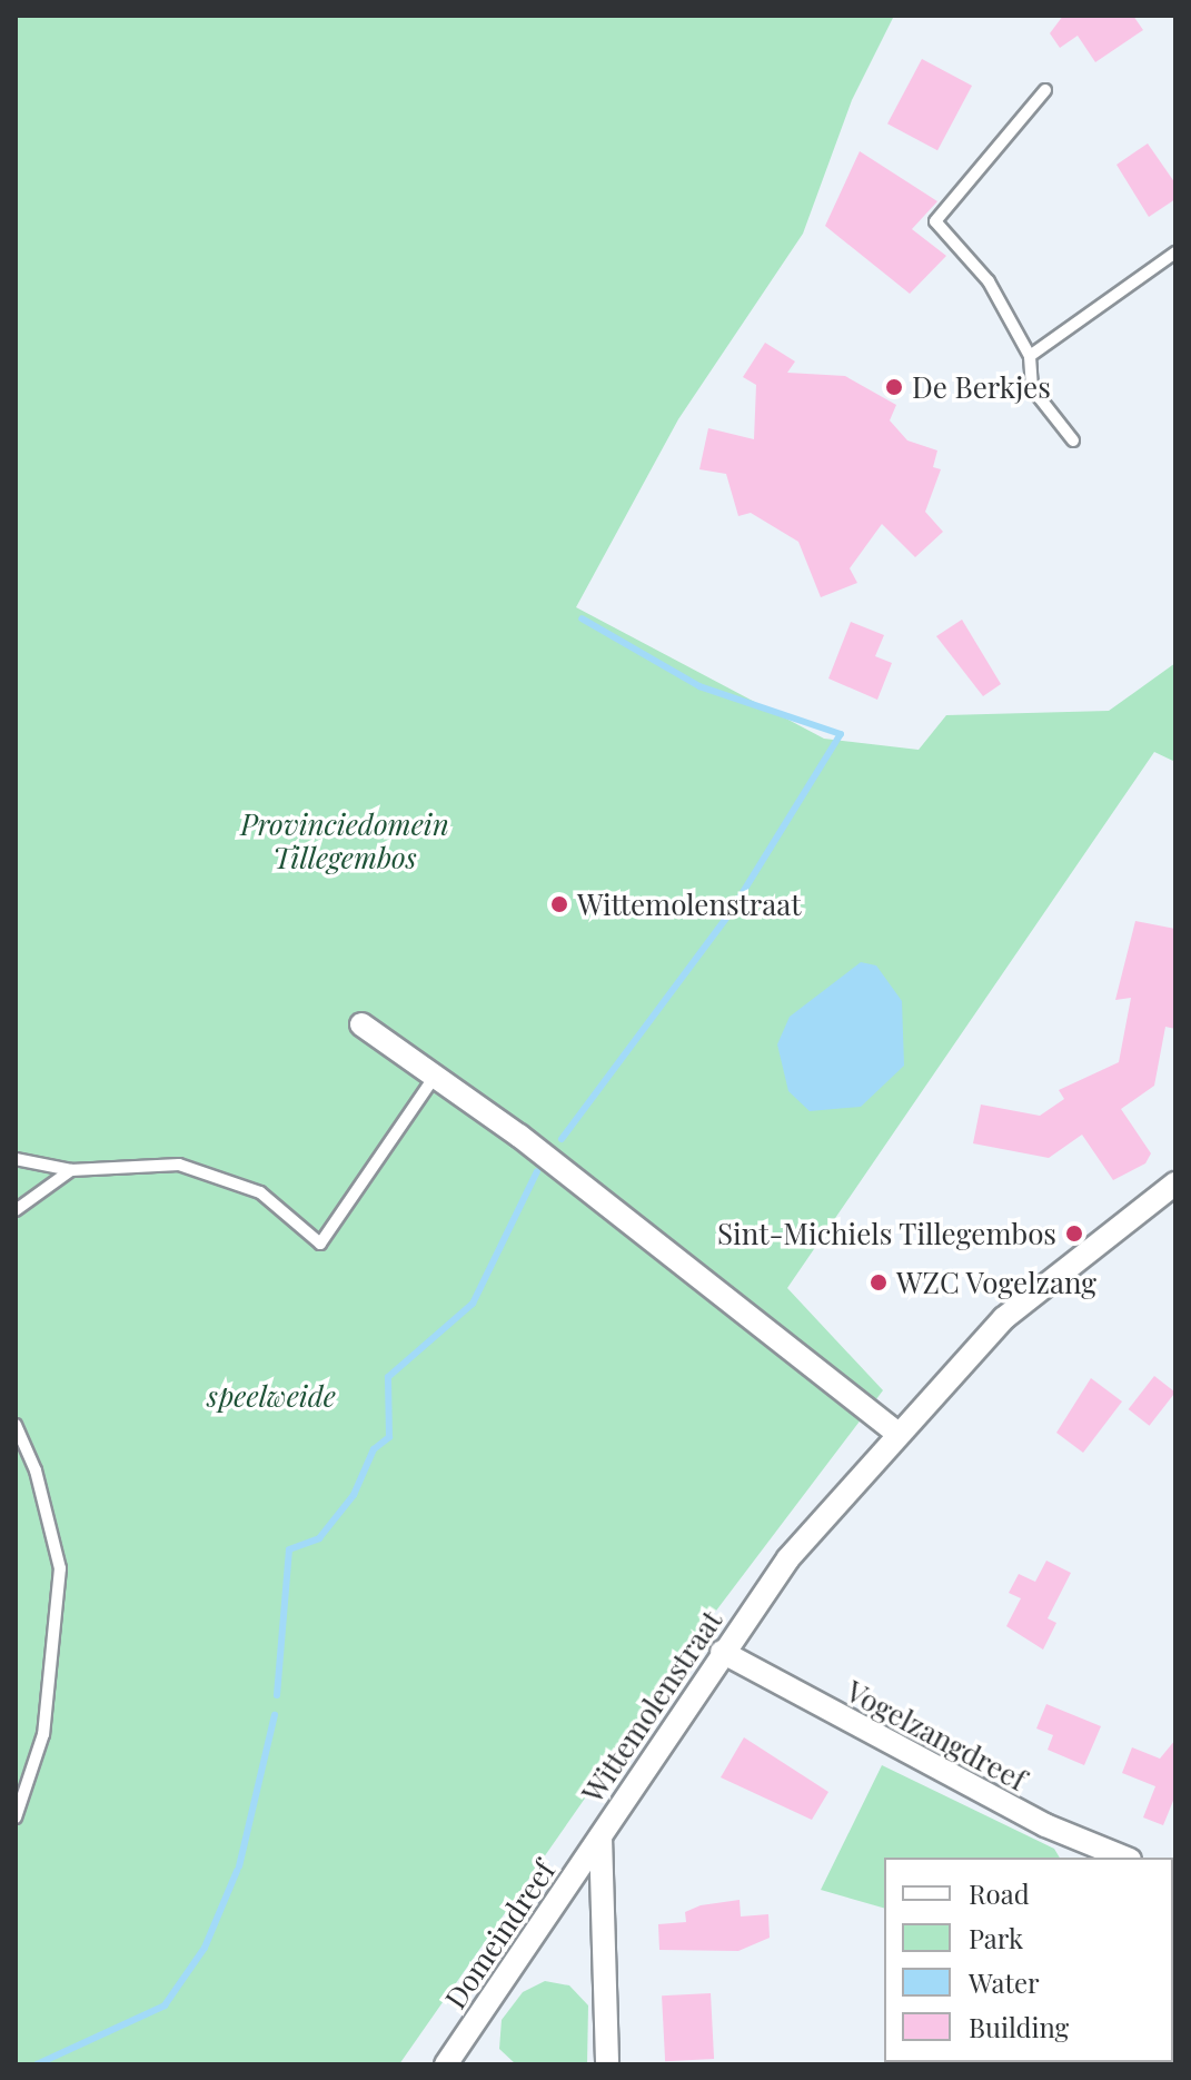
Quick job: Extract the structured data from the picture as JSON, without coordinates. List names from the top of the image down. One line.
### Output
{"streets":{"street":["Wittemolenstraat","Vogelzangdreef","Domeindreef"]},"crossings":[["Wittemolenstraat","Vogelzangdreef"],["Wittemolenstraat","Domeindreef"]],"parks":["Provinciedomein Tillegembos","speelweide"],"places":["De Berkjes","Wittemolenstraat","Sint-Michiels Tillegembos","WZC Vogelzang"],"legend":["Road","Park","Water","Building"]}
